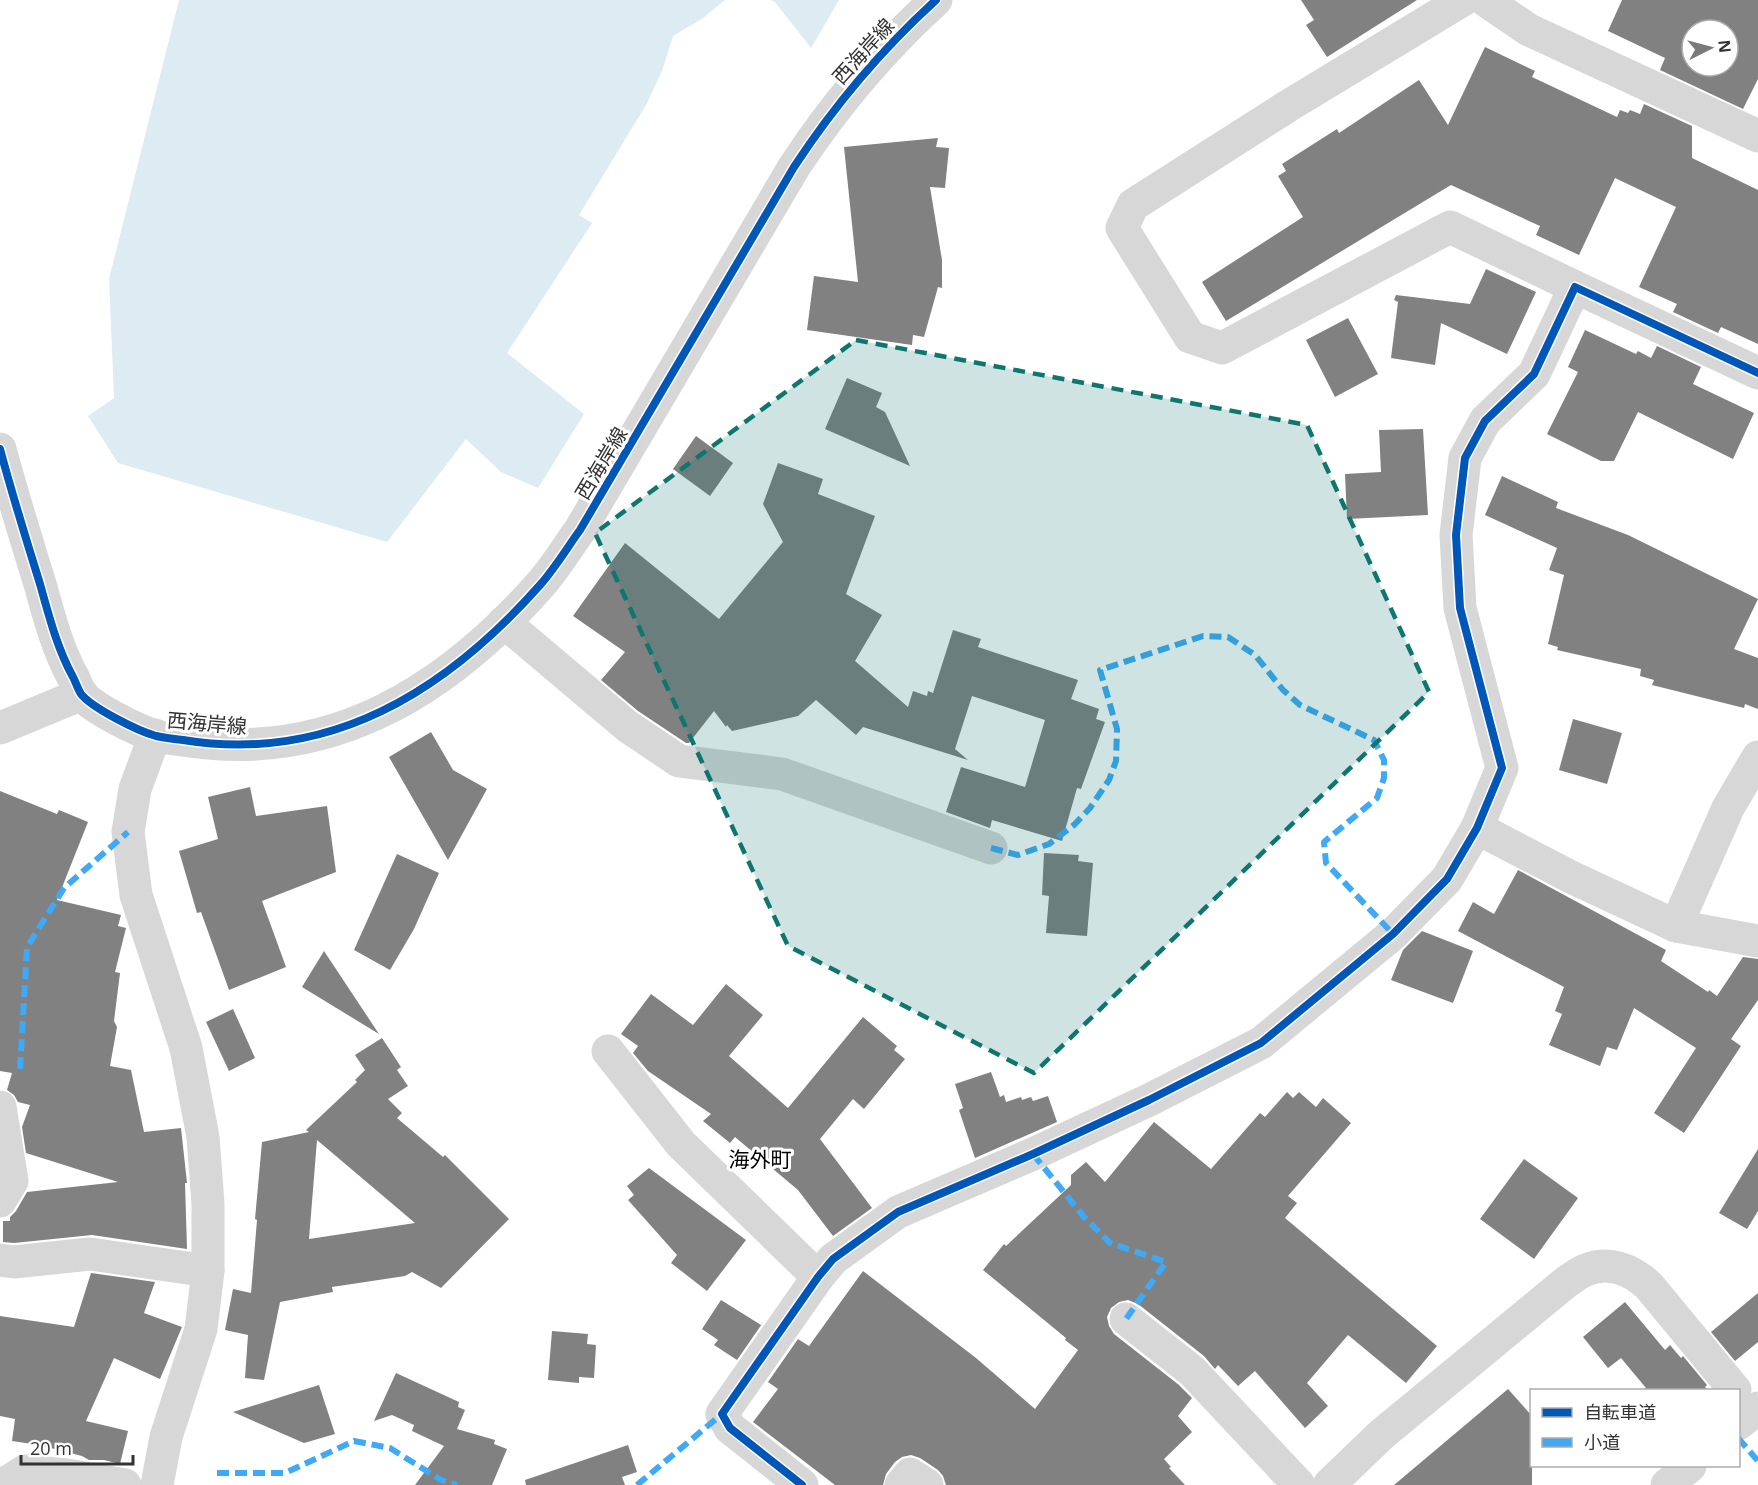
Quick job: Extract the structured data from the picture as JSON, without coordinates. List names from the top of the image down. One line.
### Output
{"streets":{"street":["西海岸線"]},"districts":["海外町"],"legend":["自転車道","小道"],"scale_bar":"20 m","north":"right"}
